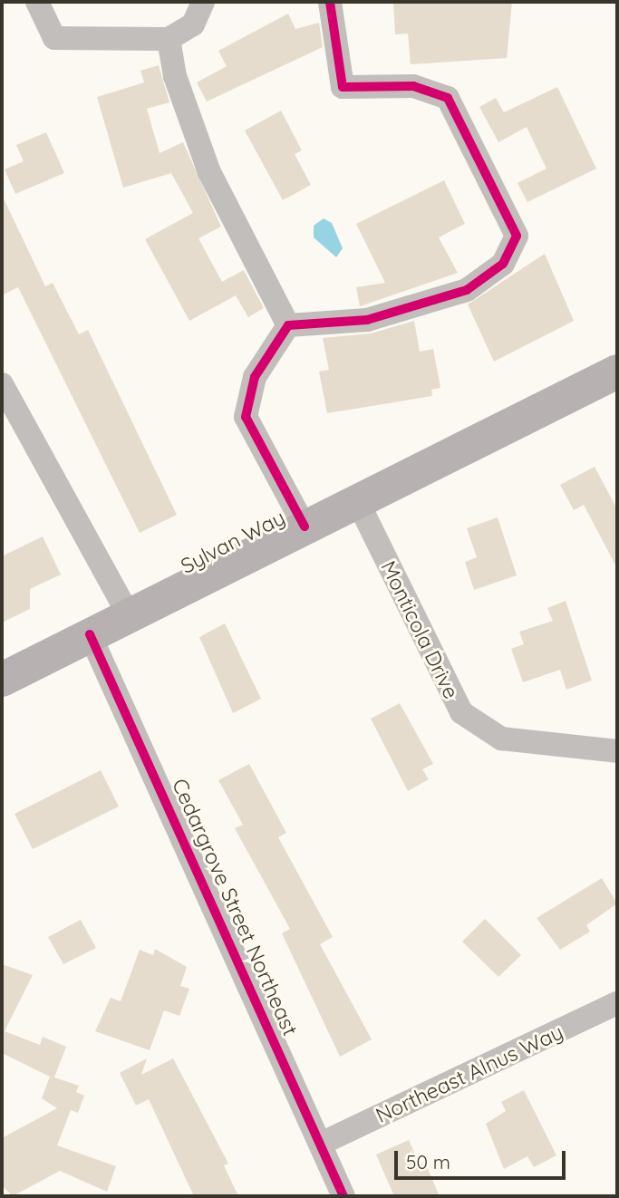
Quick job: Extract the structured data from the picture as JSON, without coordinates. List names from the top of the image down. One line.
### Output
{"streets":{"main road":["Sylvan Way"],"street":["Monticola Drive","Cedargrove Street Northeast","Northeast Alnus Way"]},"crossings":[["Sylvan Way","Monticola Drive"],["Sylvan Way","Cedargrove Street Northeast"],["Cedargrove Street Northeast","Northeast Alnus Way"]],"scale_bar":"50 m"}
